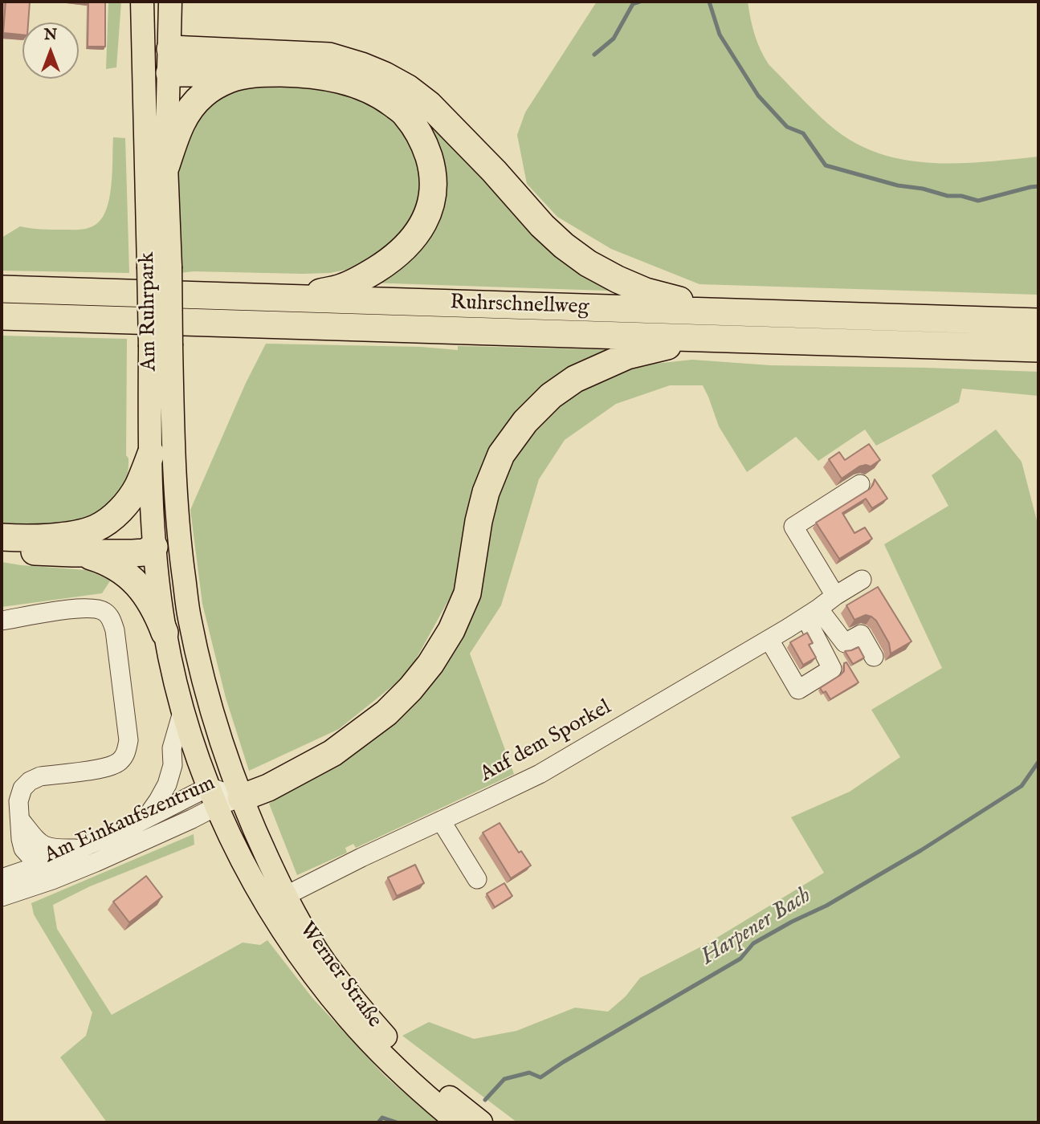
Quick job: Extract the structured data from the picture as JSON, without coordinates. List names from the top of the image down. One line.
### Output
{"streets":{"highway":["Ruhrschnellweg"],"main road":["Am Ruhrpark","Werner Straße"],"street":["Auf dem Sporkel","Am Einkaufszentrum"]},"crossings":[["Am Ruhrpark","Am Einkaufszentrum"],["Am Ruhrpark","Werner Straße"],["Auf dem Sporkel","Werner Straße"],["Am Einkaufszentrum","Werner Straße"]],"water":["Harpener Bach"],"north":"top"}
